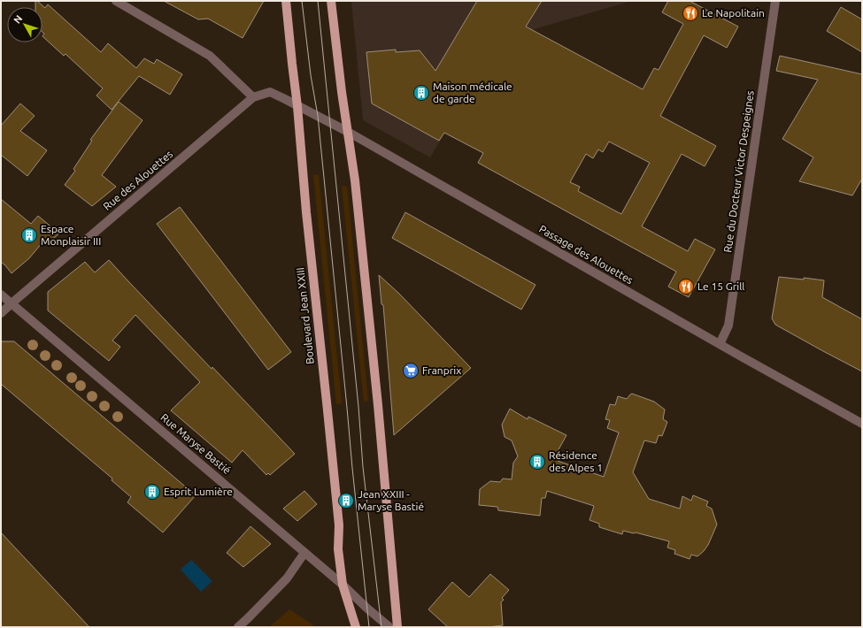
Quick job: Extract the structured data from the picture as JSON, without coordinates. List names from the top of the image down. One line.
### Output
{"streets":{"main road":["Boulevard Jean XXIII"],"street":["Rue du Docteur Victor Despeignes","Rue des Alouettes","Passage des Alouettes","Rue Maryse Bastié"]},"crossings":[["Rue du Docteur Victor Despeignes","Passage des Alouettes"],["Rue des Alouettes","Passage des Alouettes"],["Rue des Alouettes","Boulevard Jean XXIII"],["Rue des Alouettes","Rue Maryse Bastié"],["Passage des Alouettes","Boulevard Jean XXIII"],["Boulevard Jean XXIII","Rue Maryse Bastié"]],"places":{"restaurant":["Le Napolitain","Le 15 Grill"],"building":["Maison médicale de garde","Espace Monplaisir III","Résidence des Alpes 1","Esprit Lumière","Jean XXIII - Maryse Bastié"],"supermarket":["Franprix"]},"north":"top left"}
